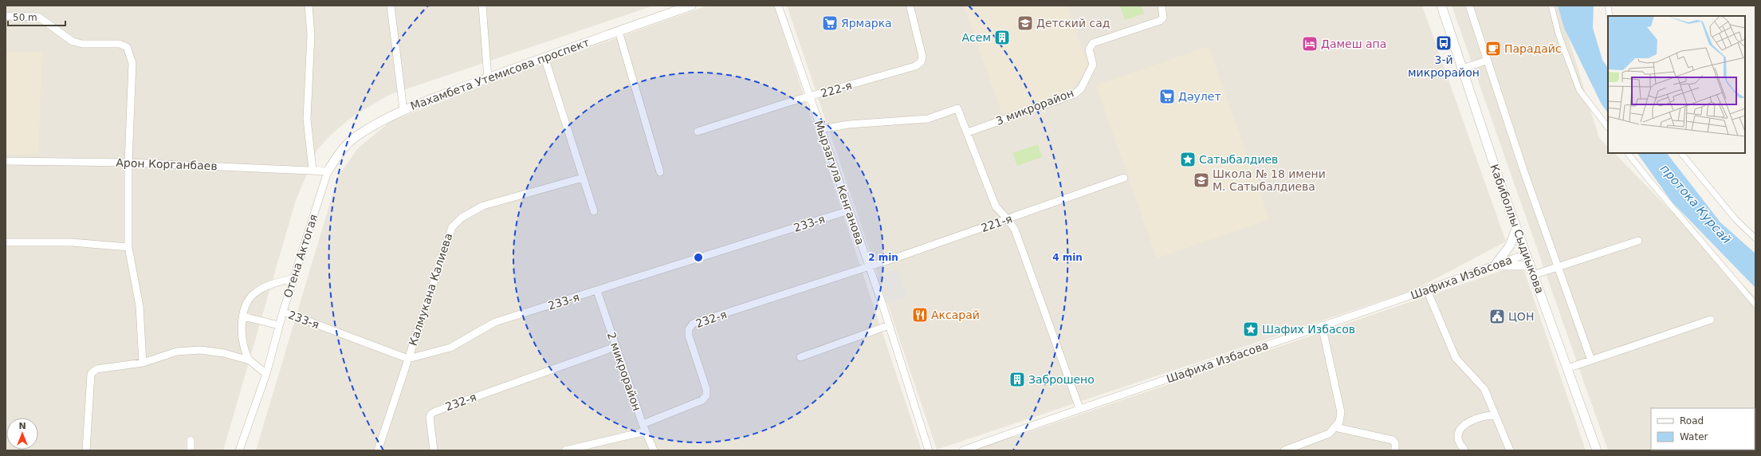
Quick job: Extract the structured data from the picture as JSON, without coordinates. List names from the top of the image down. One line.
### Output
{"streets":{"street":["Махамбета Утемисова проспект","222-я","3 микрорайон","Арон Корганбаев","Мырзагула Кенганова","233-я","221-я","Кабиболлы Сыдиыкова","Отена Актогая","Шафиха Избасова","Калмукана Калиева","232-я","2 микрорайон"]},"crossings":[["Махамбета Утемисова проспект","Арон Корганбаев"],["Махамбета Утемисова проспект","Отена Актогая"],["222-я","Мырзагула Кенганова"],["Арон Корганбаев","Отена Актогая"],["Мырзагула Кенганова","233-я"],["Мырзагула Кенганова","221-я"],["Мырзагула Кенганова","232-я"],["233-я","Отена Актогая"],["233-я","Калмукана Калиева"],["233-я","2 микрорайон"],["221-я","232-я"],["Кабиболлы Сыдиыкова","Шафиха Избасова"],["232-я","2 микрорайон"]],"water":["протока Курсай"],"places":{"supermarket":["Ярмарка","Дәулет"],"school or university":["Детский сад","Школа № 18 имени М. Сатыбалдиева"],"building":["Асем","Заброшено"],"bus stop":["3-й микрорайон"],"hotel":["Дамеш апа"],"cafe":["Парадайс"],"place":["Сатыбалдиев","Шафих Избасов"],"restaurant":["Аксарай"],"public building":["ЦОН"]},"legend":["Road","Water"],"scale_bar":"50 m","north":"top","rings":["2 min","4 min"]}
